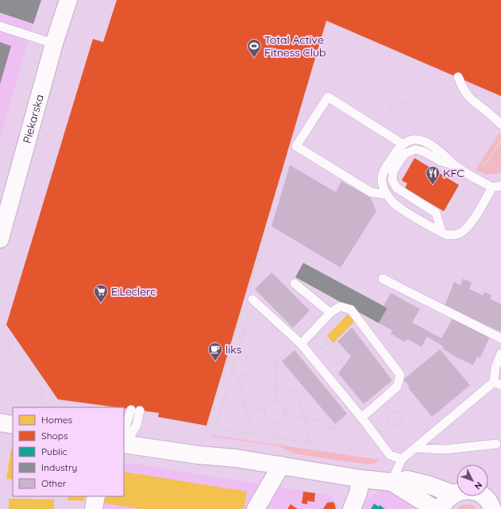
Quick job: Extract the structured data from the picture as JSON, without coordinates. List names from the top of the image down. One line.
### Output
{"streets":{"street":["Piekarska"]},"places":{"sports":["Total Active Fitness Club"],"restaurant":["KFC"],"supermarket":["E.Leclerc"],"cafe":["liks"]},"legend":["Homes","Shops","Public","Industry","Other"],"north":"bottom right"}
